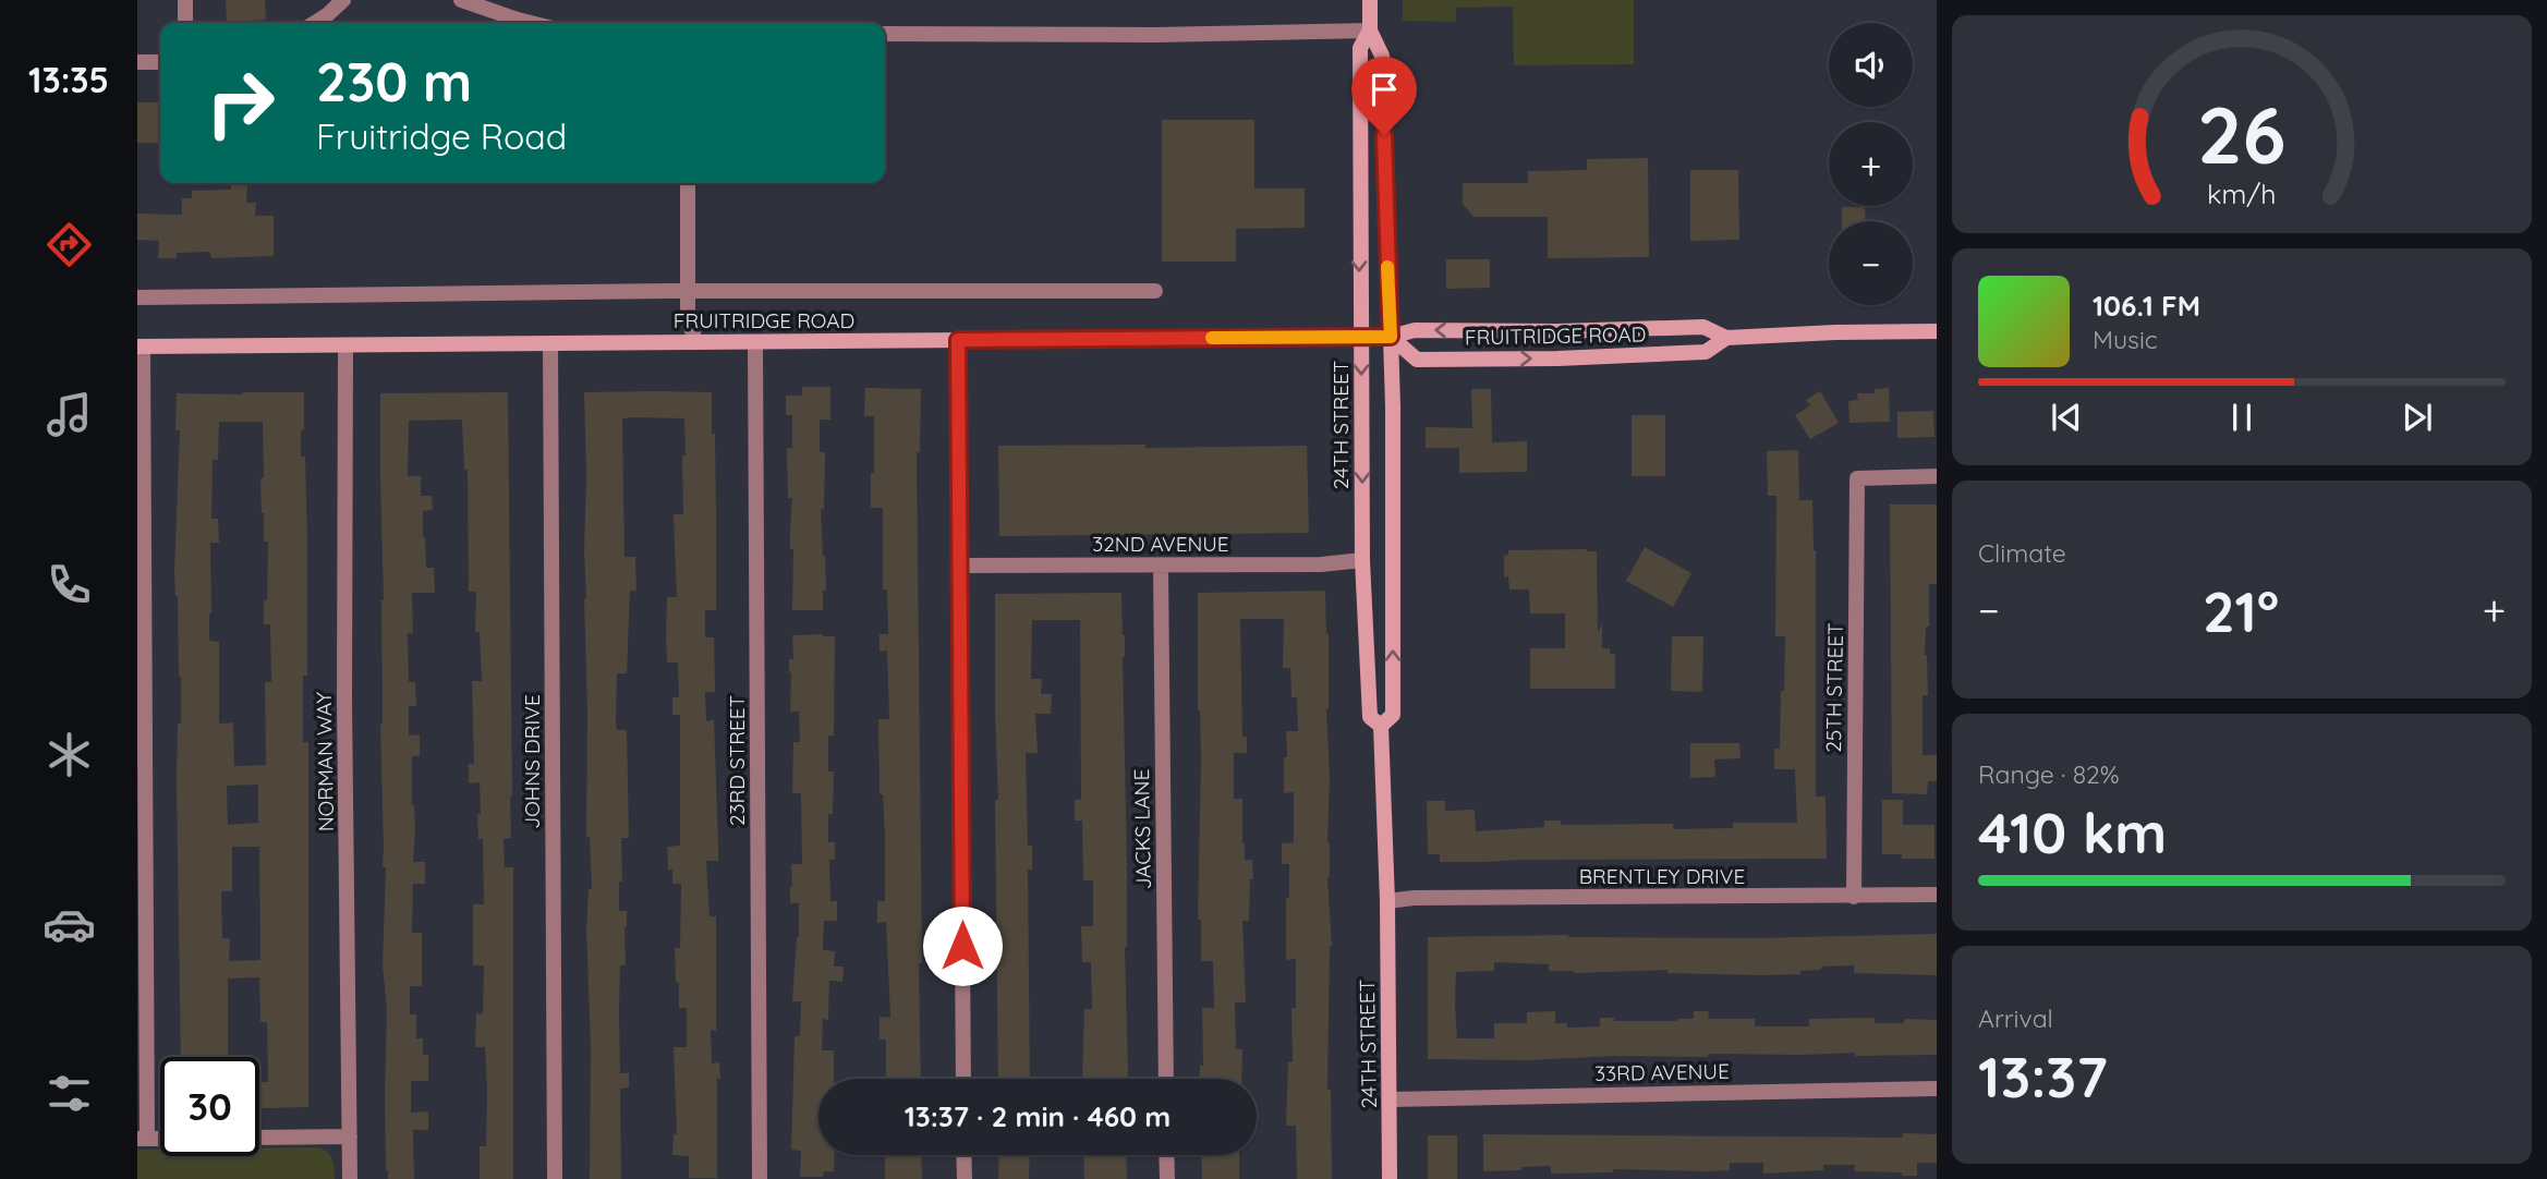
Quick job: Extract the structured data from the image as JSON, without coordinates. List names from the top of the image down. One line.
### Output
{"streets":{"main road":["FRUITRIDGE ROAD","24TH STREET"],"street":["32ND AVENUE","25TH STREET","23RD STREET","NORMAN WAY","JOHNS DRIVE","JACKS LANE","BRENTLEY DRIVE","33RD AVENUE"]},"crossings":[["FRUITRIDGE ROAD","24TH STREET"],["FRUITRIDGE ROAD","23RD STREET"],["FRUITRIDGE ROAD","NORMAN WAY"],["FRUITRIDGE ROAD","JOHNS DRIVE"],["24TH STREET","32ND AVENUE"],["24TH STREET","BRENTLEY DRIVE"],["24TH STREET","33RD AVENUE"],["32ND AVENUE","JACKS LANE"],["25TH STREET","BRENTLEY DRIVE"]],"page":{"tabs":"13:35","map_buttons":["+","−"],"turn":["230 m","Fruitridge Road"],"song":["106.1 FM","Music"],"tile":["Climate",["Range · 82%","410 km"],["Arrival","13:37"]],"heat":["−","21°","+"],"limit":"30","trip":"13:37 · 2 min · 460 m","gauge":["26","km/h"]}}
